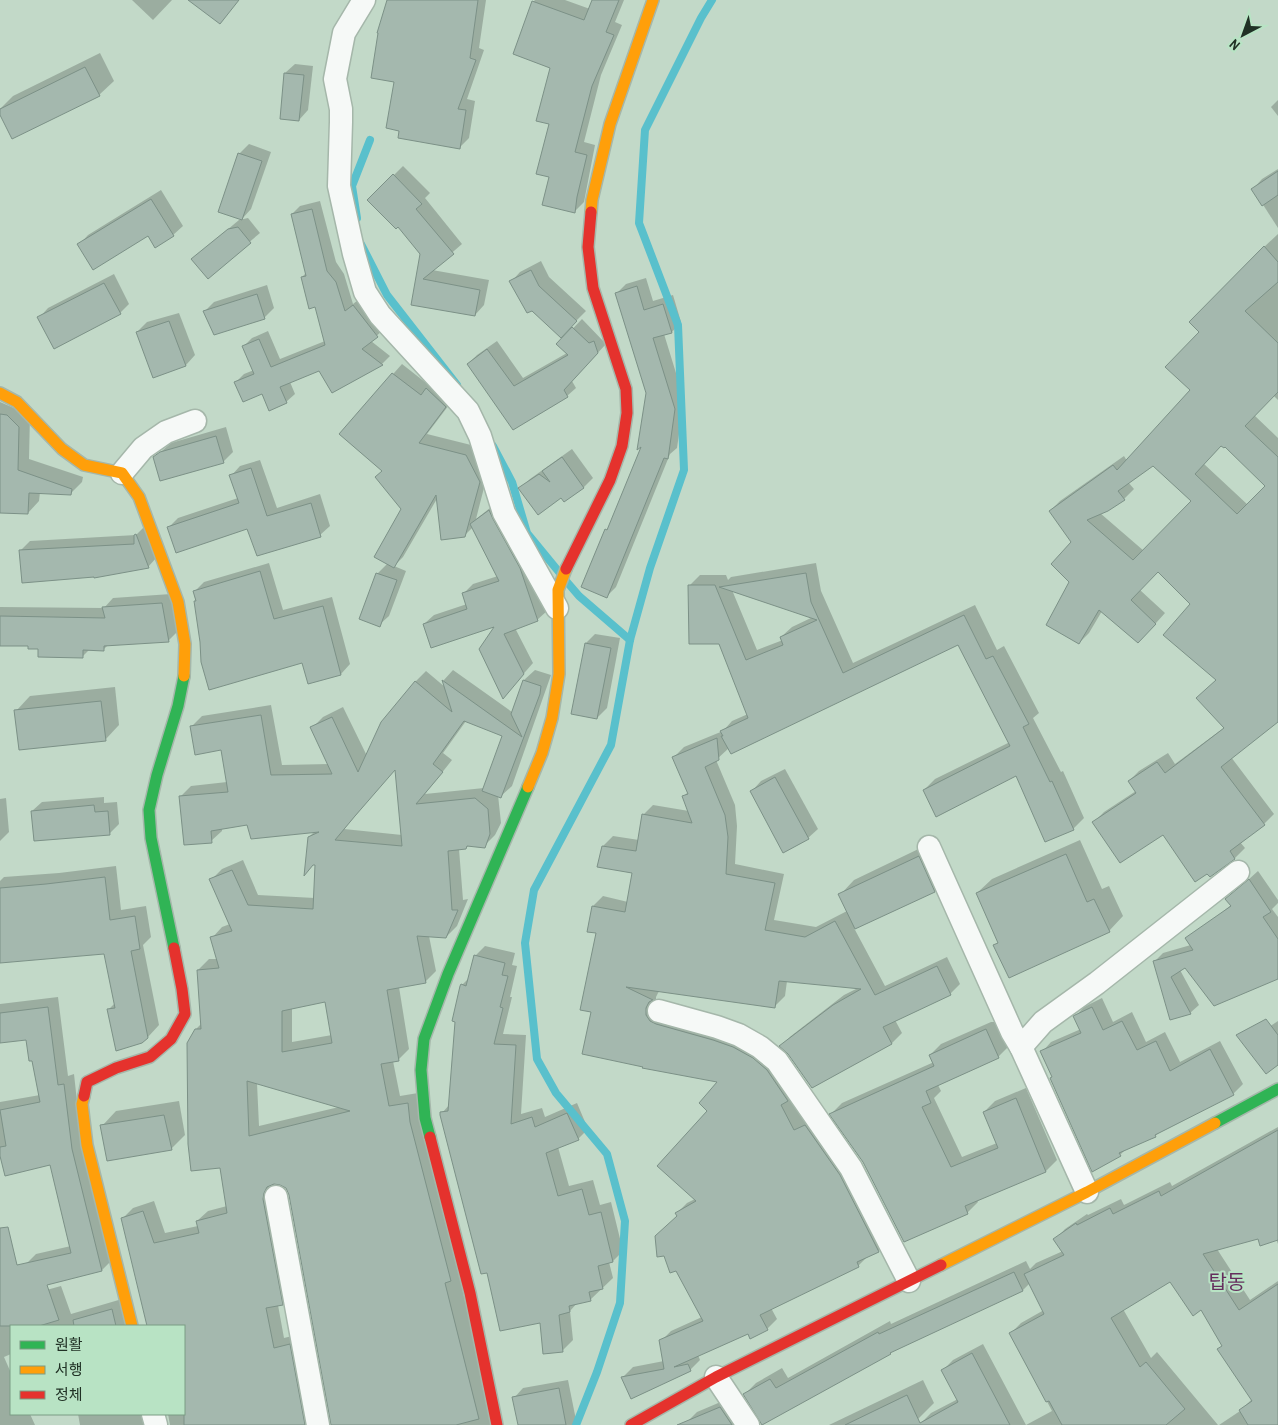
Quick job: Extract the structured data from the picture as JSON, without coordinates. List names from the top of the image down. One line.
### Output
{"districts":["탑동"],"legend":["원활","서행","정체"],"north":"bottom left"}
